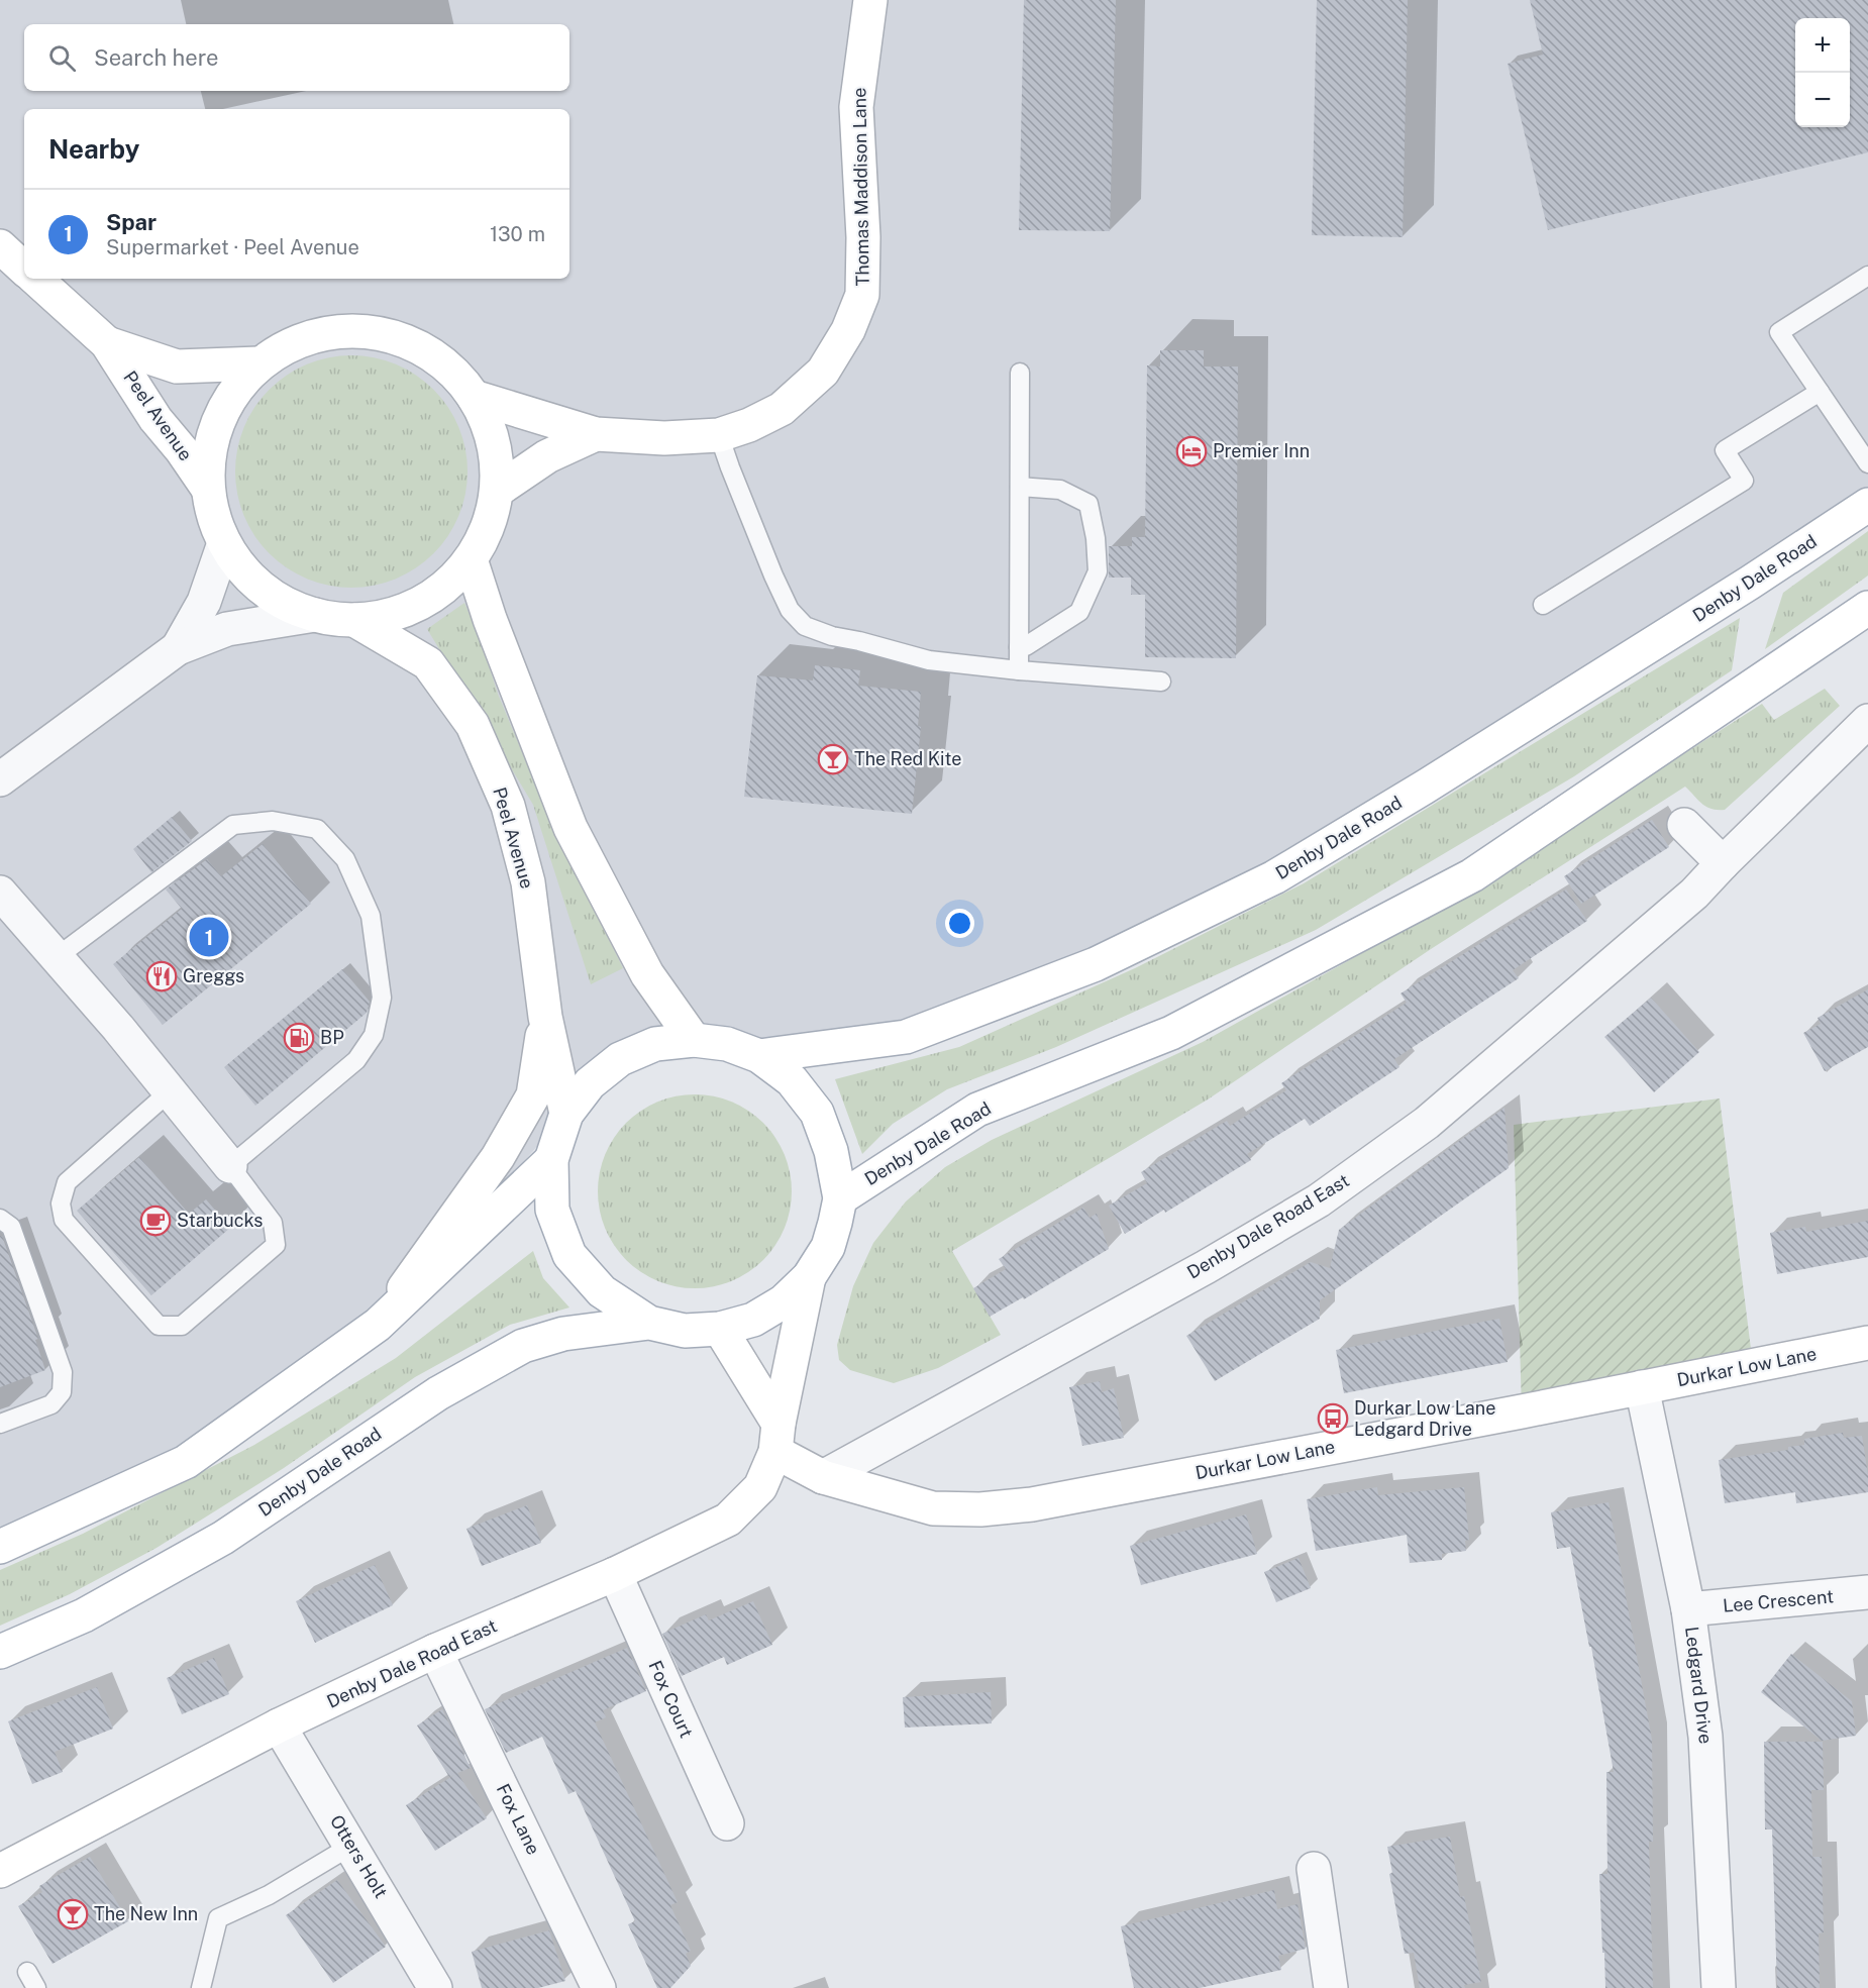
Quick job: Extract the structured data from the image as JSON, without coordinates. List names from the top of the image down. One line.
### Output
{"streets":{"street":["Thomas Maddison Lane","Peel Avenue","Denby Dale Road","Denby Dale Road East","Durkar Low Lane","Lee Crescent","Ledgard Drive","Fox Court","Fox Lane","Otters Holt"]},"crossings":[["Peel Avenue","Denby Dale Road"],["Denby Dale Road","Denby Dale Road East"],["Denby Dale Road East","Durkar Low Lane"],["Denby Dale Road East","Fox Court"],["Denby Dale Road East","Fox Lane"],["Denby Dale Road East","Otters Holt"],["Durkar Low Lane","Ledgard Drive"],["Lee Crescent","Ledgard Drive"]],"places":{"hotel":["Premier Inn"],"bar":["The Red Kite","The New Inn"],"restaurant":["Greggs"],"fuel station":["BP"],"cafe":["Starbucks"],"bus stop":["Durkar Low Lane Ledgard Drive"]},"page":{"map_buttons":["+","−"],"search":"Search here","heading":"Nearby","list":[{"mark":"1","name":"Spar","note":"Supermarket · Peel Avenue","value":"130 m"}],"pins":"1"}}
